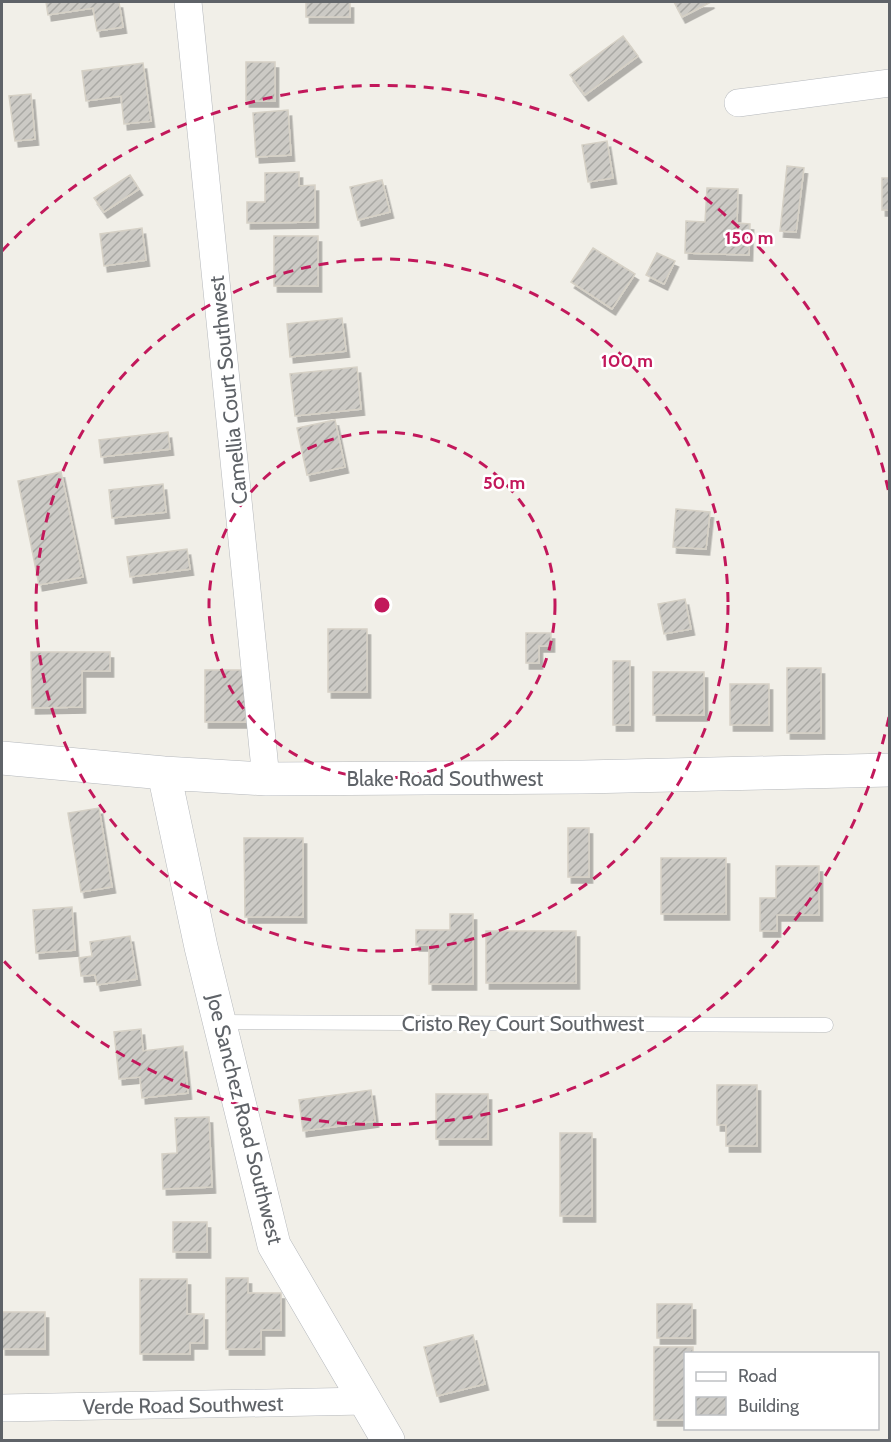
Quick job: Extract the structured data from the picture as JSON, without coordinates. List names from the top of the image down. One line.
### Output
{"streets":{"street":["Camellia Court Southwest","Blake Road Southwest","Joe Sanchez Road Southwest","Verde Road Southwest"],"lane":["Cristo Rey Court Southwest"]},"crossings":[["Camellia Court Southwest","Blake Road Southwest"],["Blake Road Southwest","Joe Sanchez Road Southwest"],["Cristo Rey Court Southwest","Joe Sanchez Road Southwest"],["Joe Sanchez Road Southwest","Verde Road Southwest"]],"legend":["Road","Building"],"rings":["150 m","100 m","50 m"]}
